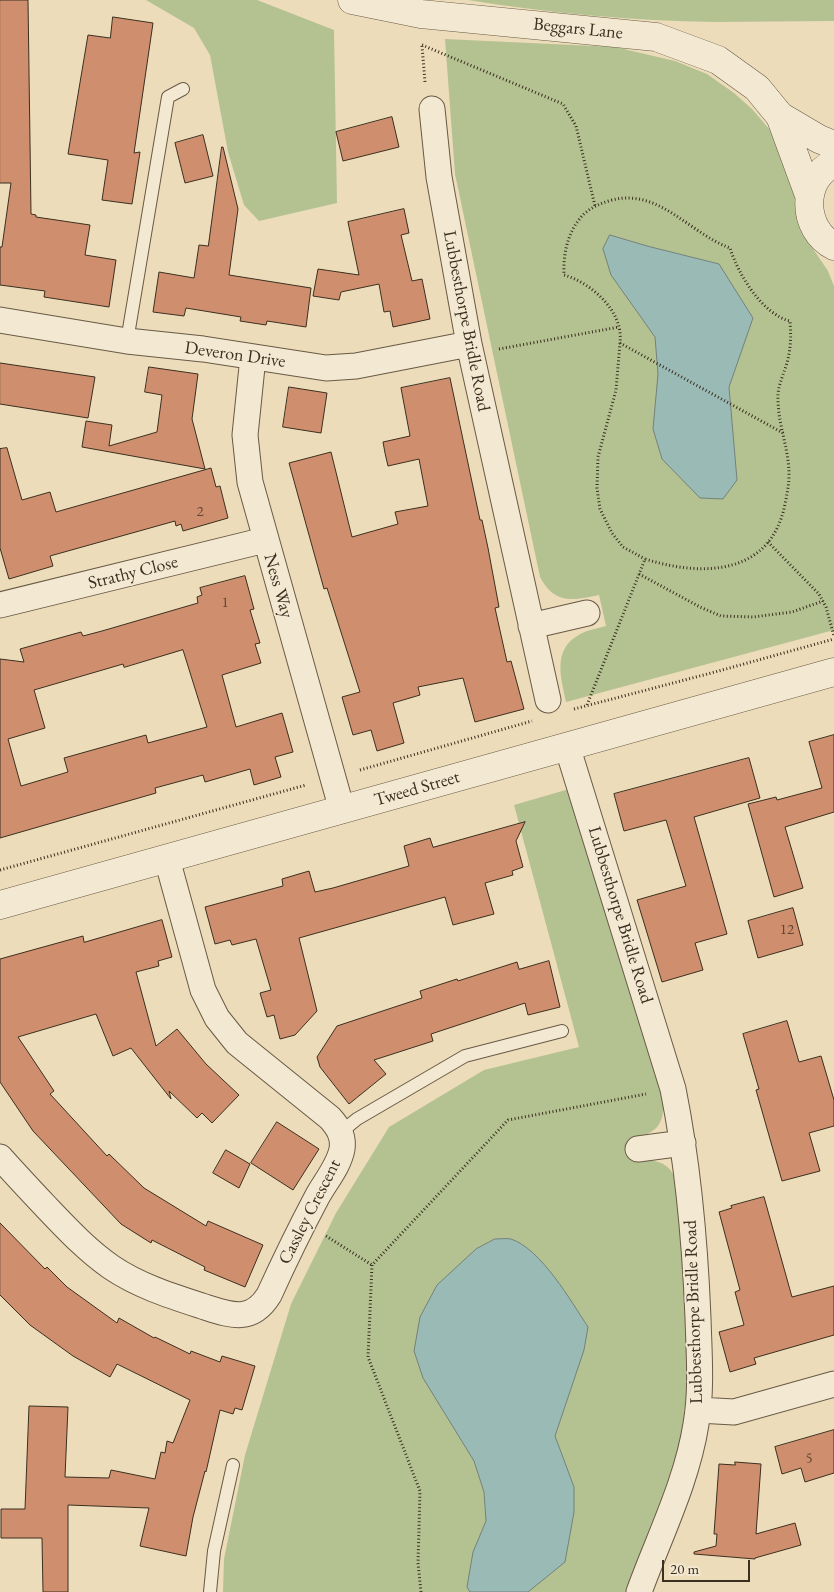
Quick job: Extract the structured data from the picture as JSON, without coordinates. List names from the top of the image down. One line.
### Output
{"streets":{"street":["Beggars Lane","Lubbesthorpe Bridle Road","Deveron Drive","Strathy Close","Ness Way","Tweed Street","Cassley Crescent"]},"crossings":[["Lubbesthorpe Bridle Road","Deveron Drive"],["Lubbesthorpe Bridle Road","Tweed Street"],["Deveron Drive","Ness Way"],["Strathy Close","Ness Way"],["Ness Way","Tweed Street"]],"house_numbers":["2","1","12","5"],"scale_bar":"20 m"}
